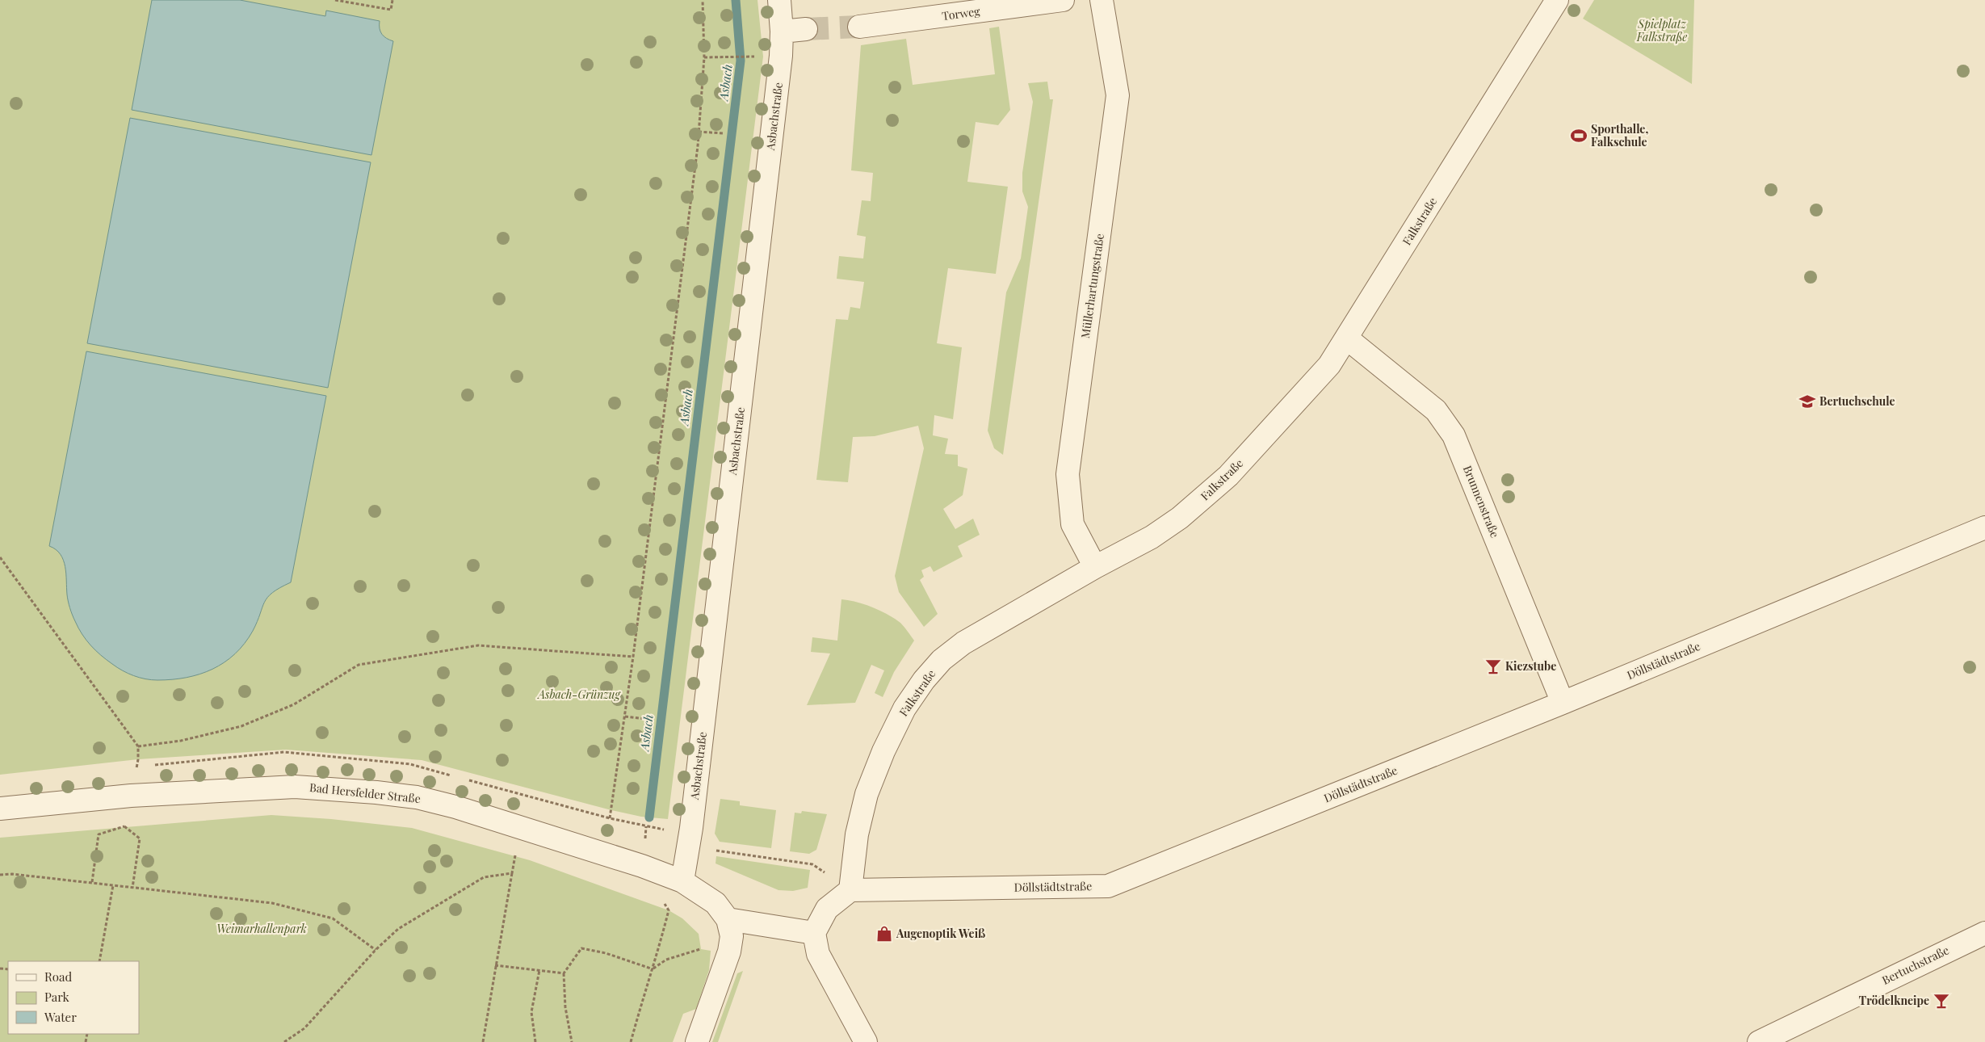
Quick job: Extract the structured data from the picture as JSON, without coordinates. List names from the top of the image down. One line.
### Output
{"streets":{"street":["Torweg","Asbachstraße","Falkstraße","Müllerhartungstraße","Brunnenstraße","Döllstädtstraße","Bad Hersfelder Straße","Bertuchstraße"]},"crossings":[["Asbachstraße","Bad Hersfelder Straße"],["Falkstraße","Müllerhartungstraße"],["Falkstraße","Brunnenstraße"],["Falkstraße","Döllstädtstraße"],["Brunnenstraße","Döllstädtstraße"]],"water":["Asbach"],"parks":["Spielplatz Falkstraße","Asbach-Grünzug","Weimarhallenpark"],"places":{"sports":["Sporthalle, Falkschule"],"school or university":["Bertuchschule"],"bar":["Kiezstube","Trödelkneipe"],"shop":["Augenoptik Weiß"]},"legend":["Road","Park","Water"]}
